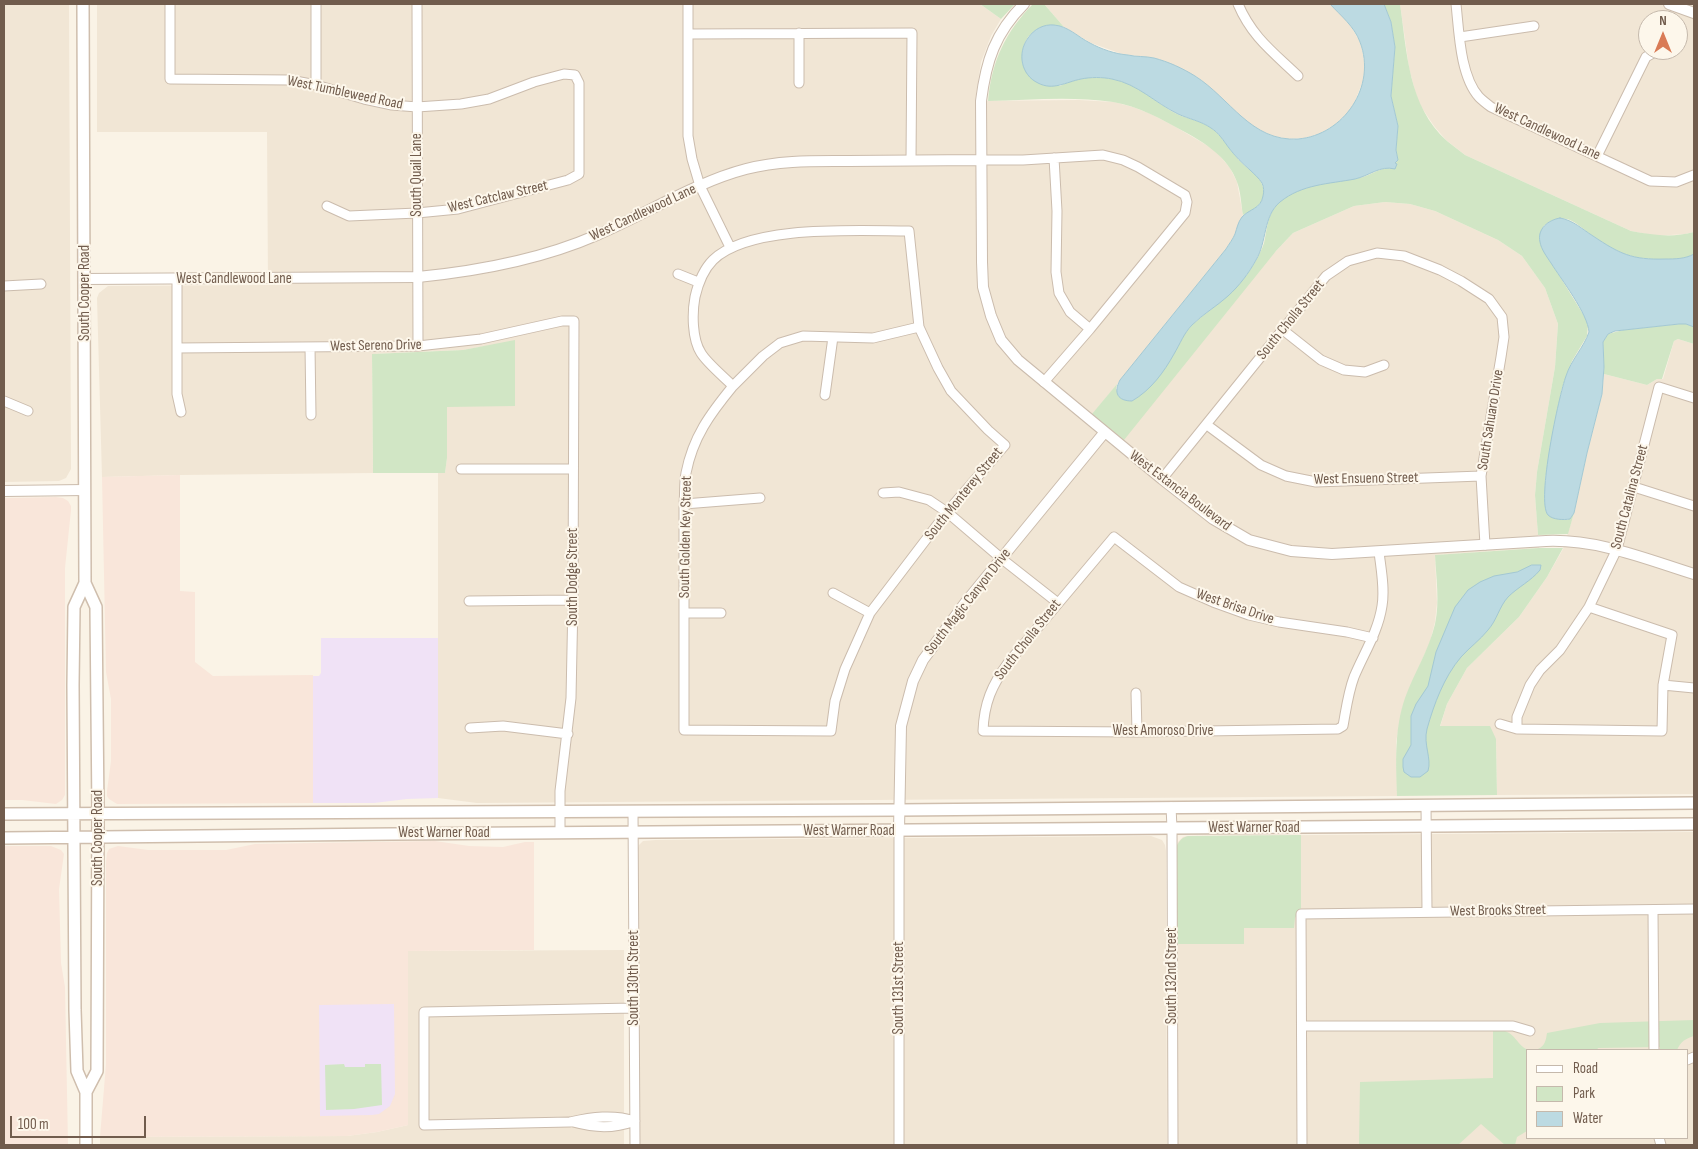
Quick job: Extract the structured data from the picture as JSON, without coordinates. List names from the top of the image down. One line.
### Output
{"streets":{"main road":["South Cooper Road","West Warner Road"],"street":["West Tumbleweed Road","West Candlewood Lane","South Quail Lane","West Catclaw Street","South Cholla Street","West Sereno Drive","South Sahuaro Drive","West Ensueno Street","West Estancia Boulevard","South Monterey Street","South Catalina Street","South Golden Key Street","South Dodge Street","South Magic Canyon Drive","West Brisa Drive","West Amoroso Drive","West Brooks Street","South 132nd Street","South 130th Street","South 131st Street"]},"crossings":[["West Tumbleweed Road","South Quail Lane"],["West Tumbleweed Road","West Catclaw Street"],["West Candlewood Lane","South Quail Lane"],["West Candlewood Lane","South Cooper Road"],["West Candlewood Lane","West Estancia Boulevard"],["South Quail Lane","West Catclaw Street"],["South Quail Lane","West Sereno Drive"],["South Cooper Road","West Warner Road"],["South Cholla Street","South Sahuaro Drive"],["South Cholla Street","West Ensueno Street"],["South Cholla Street","West Estancia Boulevard"],["South Cholla Street","West Brisa Drive"],["South Cholla Street","West Amoroso Drive"],["West Sereno Drive","South Dodge Street"],["South Sahuaro Drive","West Ensueno Street"],["South Sahuaro Drive","West Estancia Boulevard"],["West Estancia Boulevard","South Catalina Street"],["West Estancia Boulevard","South Magic Canyon Drive"],["South Monterey Street","South Golden Key Street"],["South Dodge Street","West Warner Road"],["South Magic Canyon Drive","West Warner Road"],["South Magic Canyon Drive","South 131st Street"],["West Brisa Drive","West Amoroso Drive"],["West Warner Road","South 132nd Street"],["West Warner Road","South 130th Street"],["West Warner Road","South 131st Street"]],"legend":["Road","Park","Water"],"scale_bar":"100 m","north":"top"}
